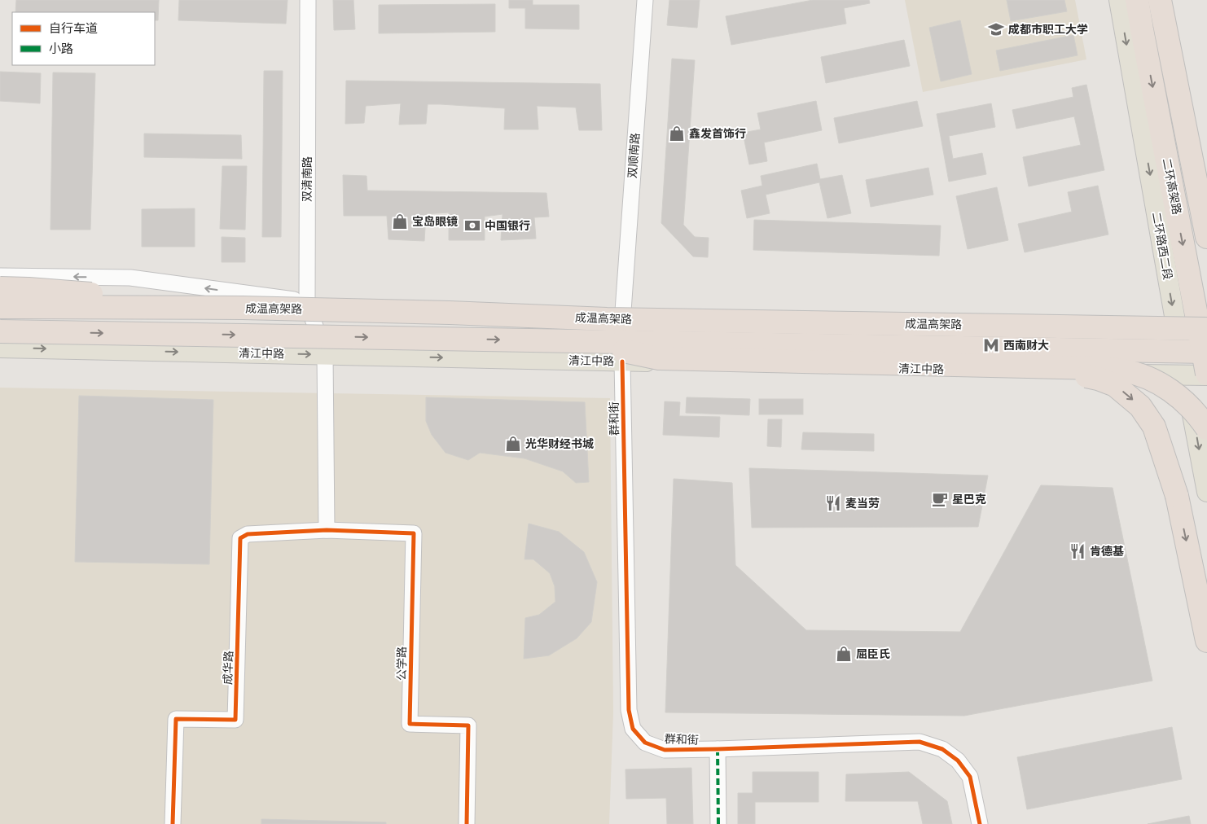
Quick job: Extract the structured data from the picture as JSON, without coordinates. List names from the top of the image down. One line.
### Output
{"streets":{"highway":["二环高架路","成温高架路"],"main road":["二环路西二段","清江中路"],"street":["双顺南路","双清南路","群和街","公学路","成华路"]},"crossings":[["双清南路","清江中路"],["双清南路","公学路"],["双清南路","成华路"],["二环高架路","清江中路"],["二环路西二段","清江中路"],["清江中路","群和街"],["公学路","成华路"]],"places":{"school or university":["成都市职工大学"],"shop":["鑫发首饰行","宝岛眼镜","光华财经书城","屈臣氏"],"bank":["中国银行"],"metro station":["西南财大"],"cafe":["星巴克"],"restaurant":["麦当劳","肯德基"]},"legend":["自行车道","小路"]}
